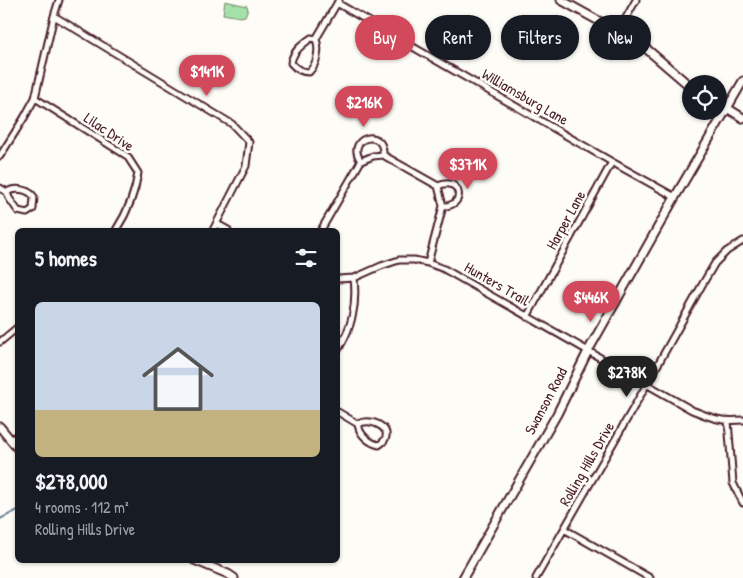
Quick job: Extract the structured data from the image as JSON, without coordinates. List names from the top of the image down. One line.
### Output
{"streets":{"street":["Williamsburg Lane","Lilac Drive","Harper Lane","Hunters Trail","Swanson Road","Rolling Hills Drive"]},"crossings":[["Williamsburg Lane","Harper Lane"],["Williamsburg Lane","Swanson Road"],["Harper Lane","Hunters Trail"],["Hunters Trail","Swanson Road"],["Hunters Trail","Rolling Hills Drive"]],"page":{"chip":["Buy","Rent","Filters","New"],"price":["$141K","$216K","$371K","$446K","$278K"],"heading":"5 homes","list":[{"name":"$278,000","note":"4 rooms · 112 m² · Rolling Hills Drive"}]}}
